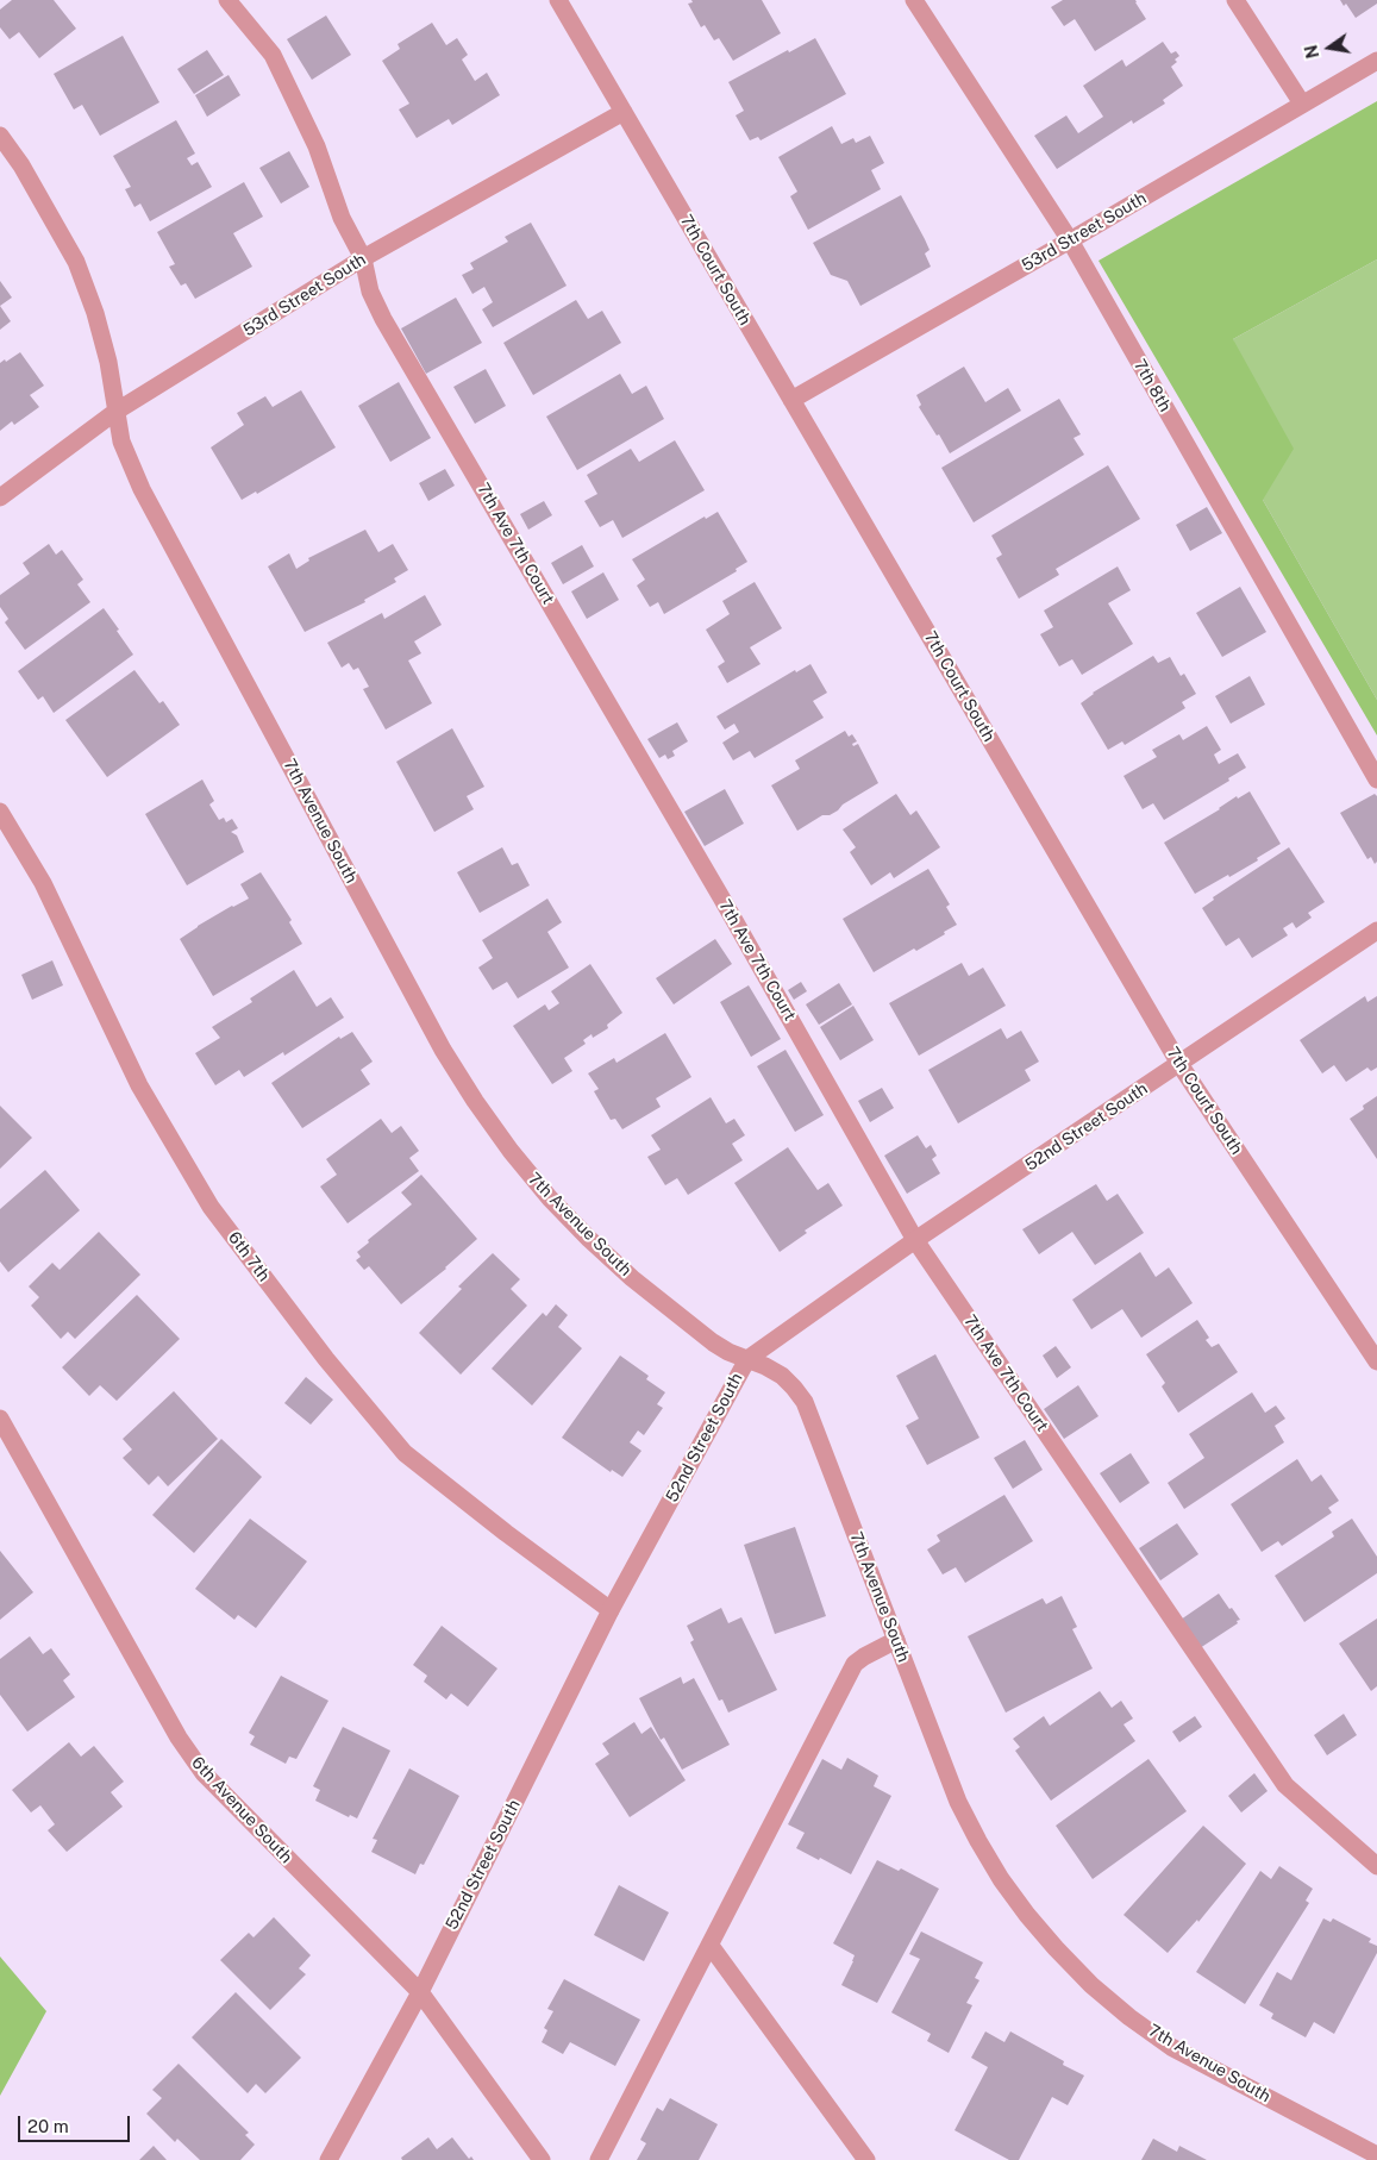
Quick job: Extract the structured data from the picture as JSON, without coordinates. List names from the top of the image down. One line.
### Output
{"streets":{"street":["53rd Street South","7th Court South","7th 8th","7th Ave 7th Court","7th Avenue South","52nd Street South","6th 7th","6th Avenue South"]},"crossings":[["53rd Street South","7th Court South"],["53rd Street South","7th 8th"],["53rd Street South","7th Ave 7th Court"],["53rd Street South","7th Avenue South"],["7th Court South","52nd Street South"],["7th Ave 7th Court","52nd Street South"],["7th Avenue South","52nd Street South"],["52nd Street South","6th 7th"],["52nd Street South","6th Avenue South"]],"scale_bar":"20 m","north":"left"}
